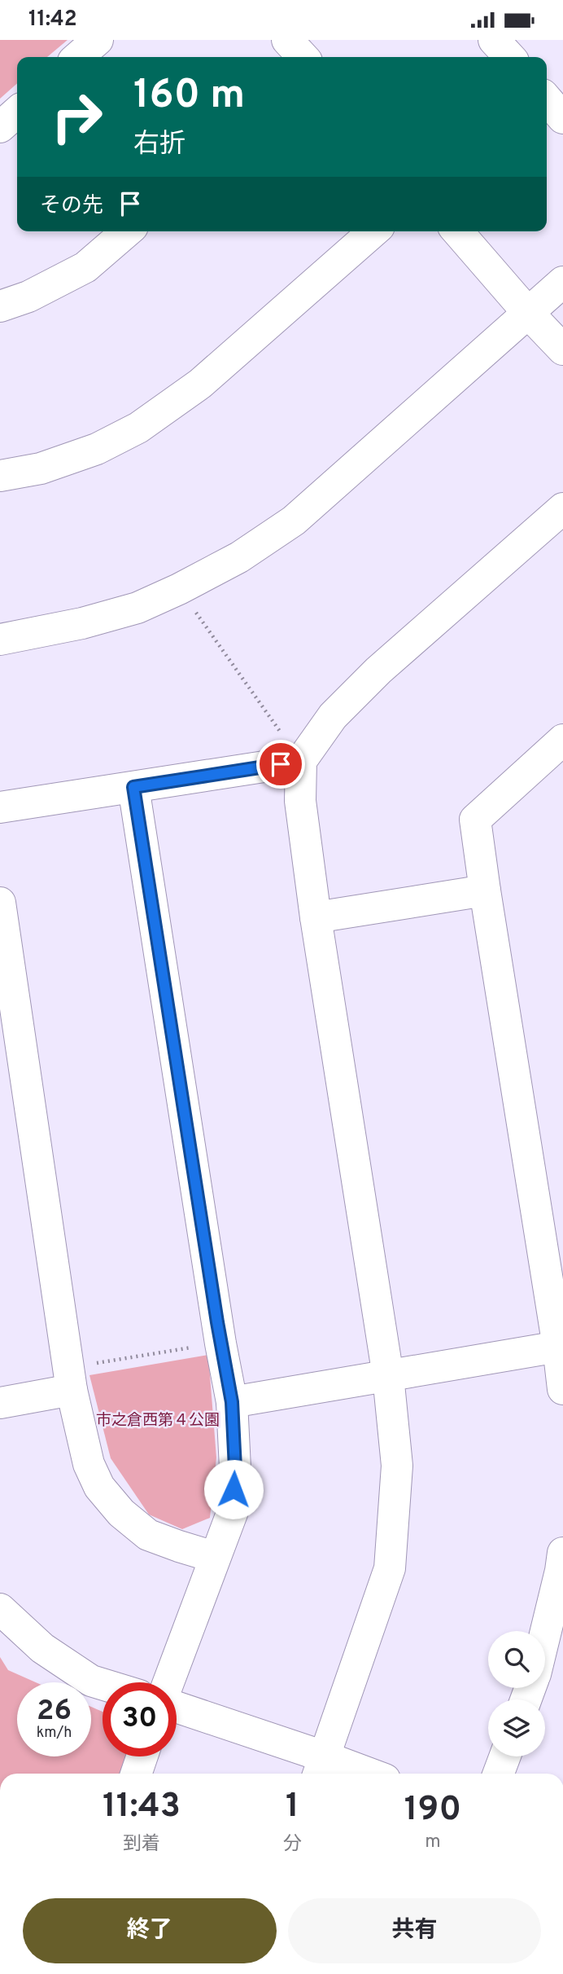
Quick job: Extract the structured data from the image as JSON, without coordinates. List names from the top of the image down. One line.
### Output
{"parks":["市之倉西第４公園"],"page":{"status":"11:42","turn":["160 m","右折"],"then":"その先","speed":"26 km/h","limit":"30","eta":["11:43","到着","1","分","190","m"],"buttons":["終了","共有"]}}
